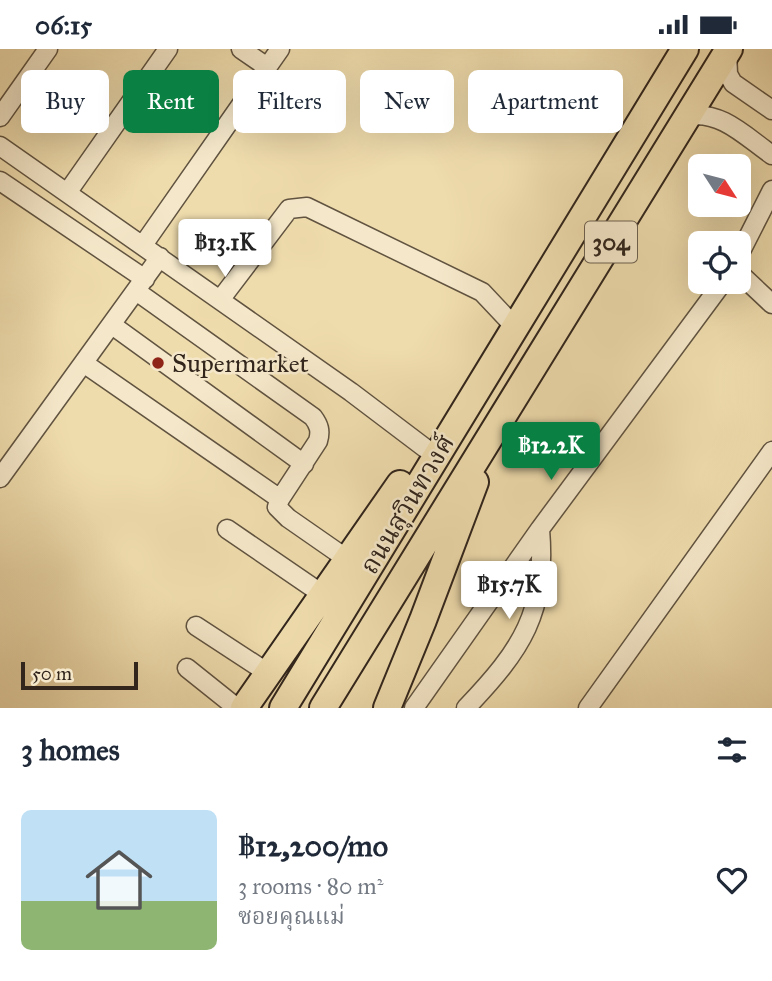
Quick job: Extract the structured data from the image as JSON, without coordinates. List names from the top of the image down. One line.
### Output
{"streets":{"highway":["304","ถนนสุวินทวงศ์"]},"places":["Supermarket"],"scale_bar":"50 m","north":"bottom right","page":{"status":"06:15","chip":["Buy","Rent","Filters","New","Apartment"],"price":["฿13.1K","฿12.2K","฿15.7K"],"scale":"50 m","heading":"3 homes","list":[{"name":"฿12,200/mo","note":"3 rooms · 80 m² · ซอยคุณแม่"}]}}
